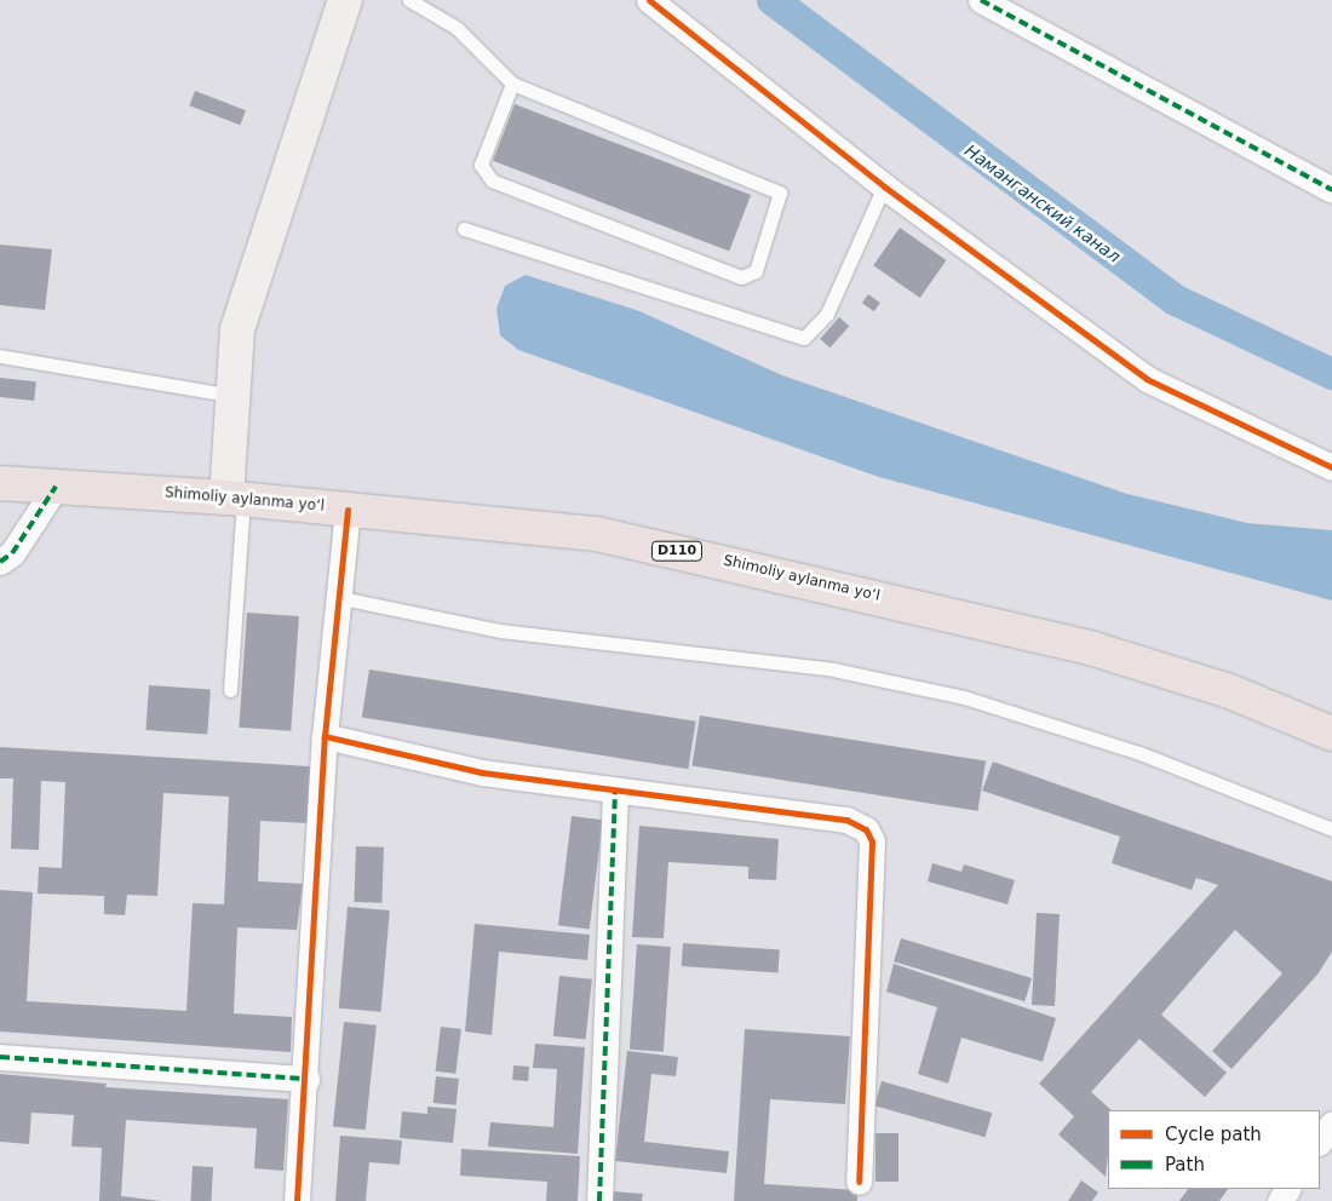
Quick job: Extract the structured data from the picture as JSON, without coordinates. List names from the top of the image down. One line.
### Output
{"streets":{"main road":["Shimoliy aylanma yoʻl","D110"]},"water":["Наманганский канал"],"legend":["Cycle path","Path"]}
